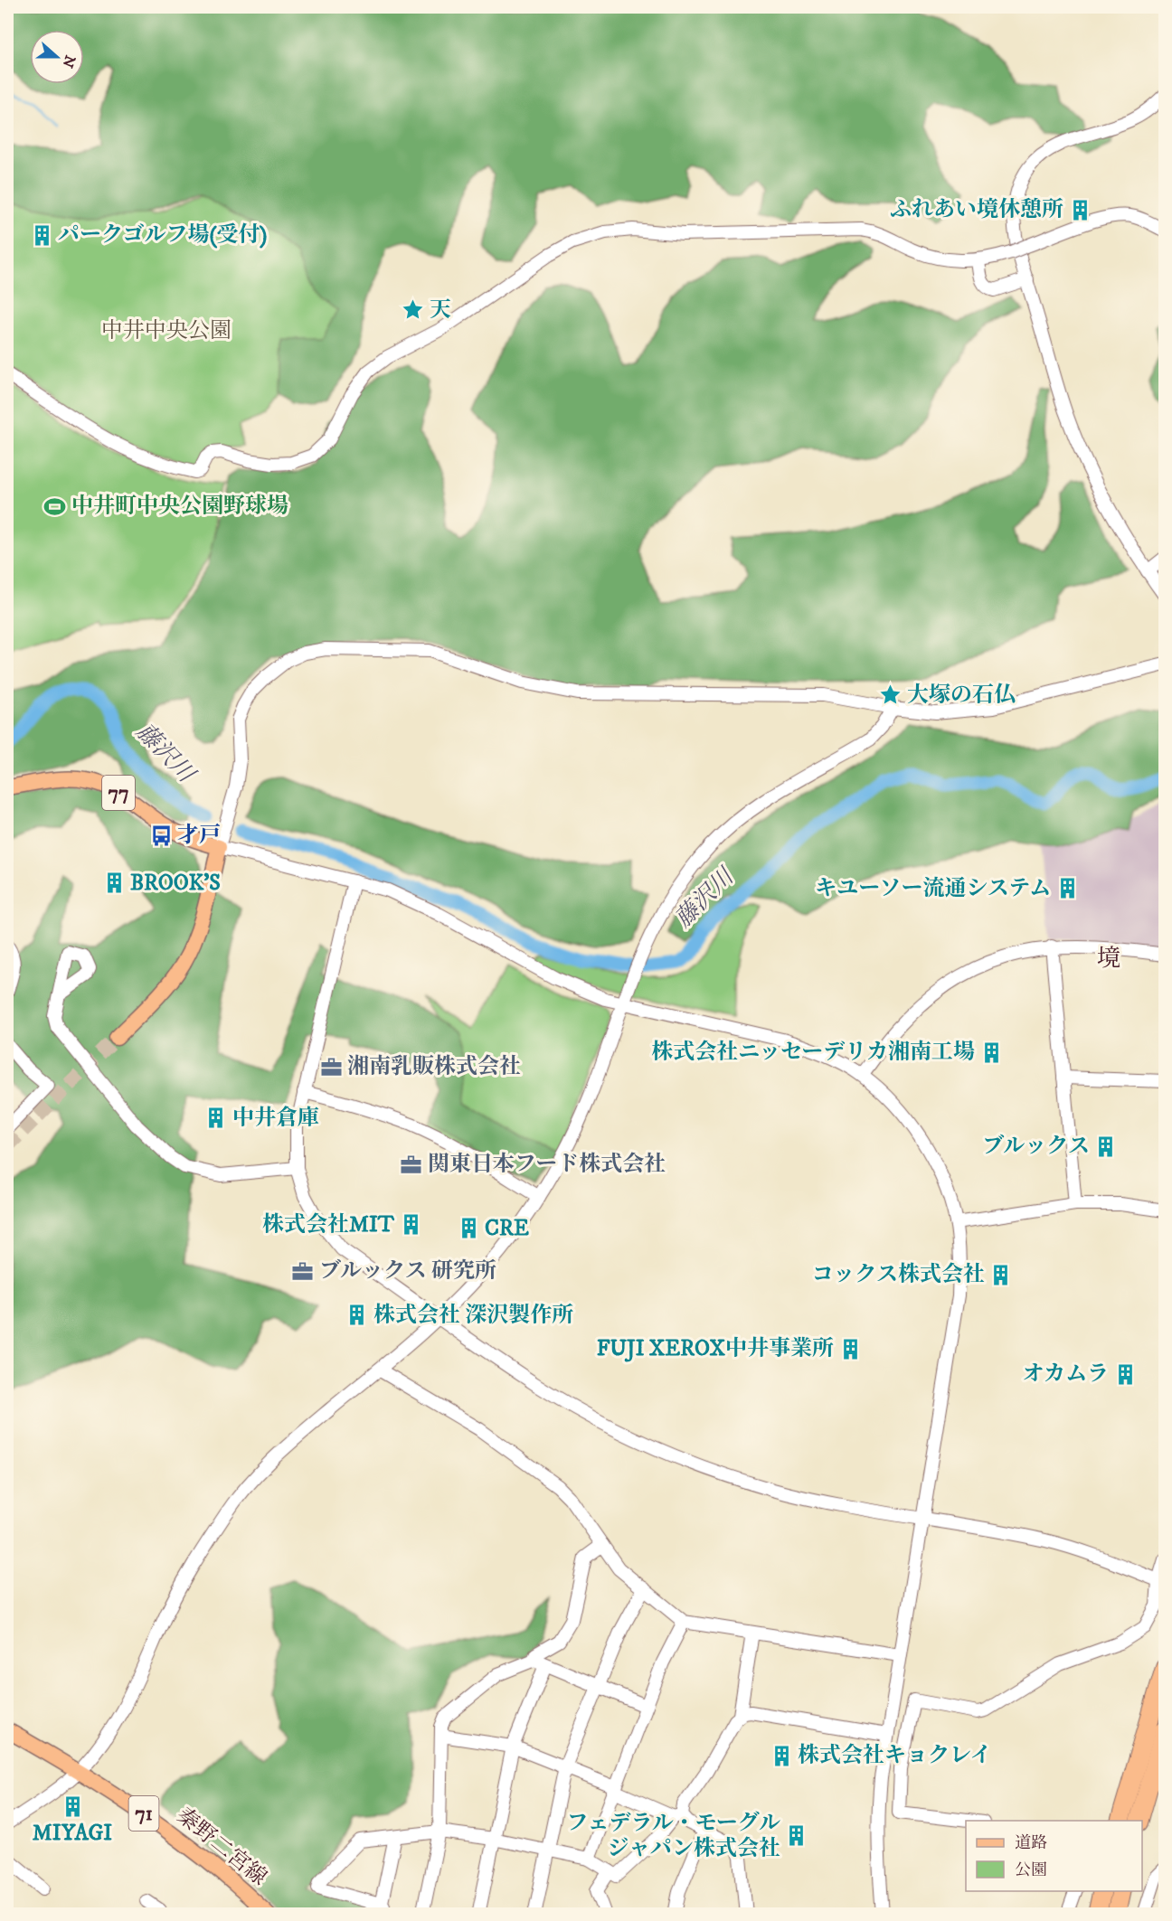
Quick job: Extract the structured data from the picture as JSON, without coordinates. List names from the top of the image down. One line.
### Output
{"streets":{"main road":["77","71","秦野二宮線"]},"districts":["境"],"water":["藤沢川"],"parks":["中井中央公園"],"places":{"building":["ふれあい境休憩所","パークゴルフ場(受付)","BROOK'S","キユーソー流通システム","株式会社ニッセーデリカ湘南工場","中井倉庫","ブルックス","株式会社MIT","CRE","コックス株式会社","株式会社 深沢製作所","FUJI XEROX中井事業所","オカムラ","株式会社キョクレイ","MIYAGI","フェデラル・モーグル ジャパン株式会社"],"place":["天","大塚の石仏"],"sports":["中井町中央公園野球場"],"bus stop":["才戸"],"office":["湘南乳販株式会社","関東日本フード株式会社","ブルックス 研究所"]},"legend":["道路","公園"],"north":"right"}
